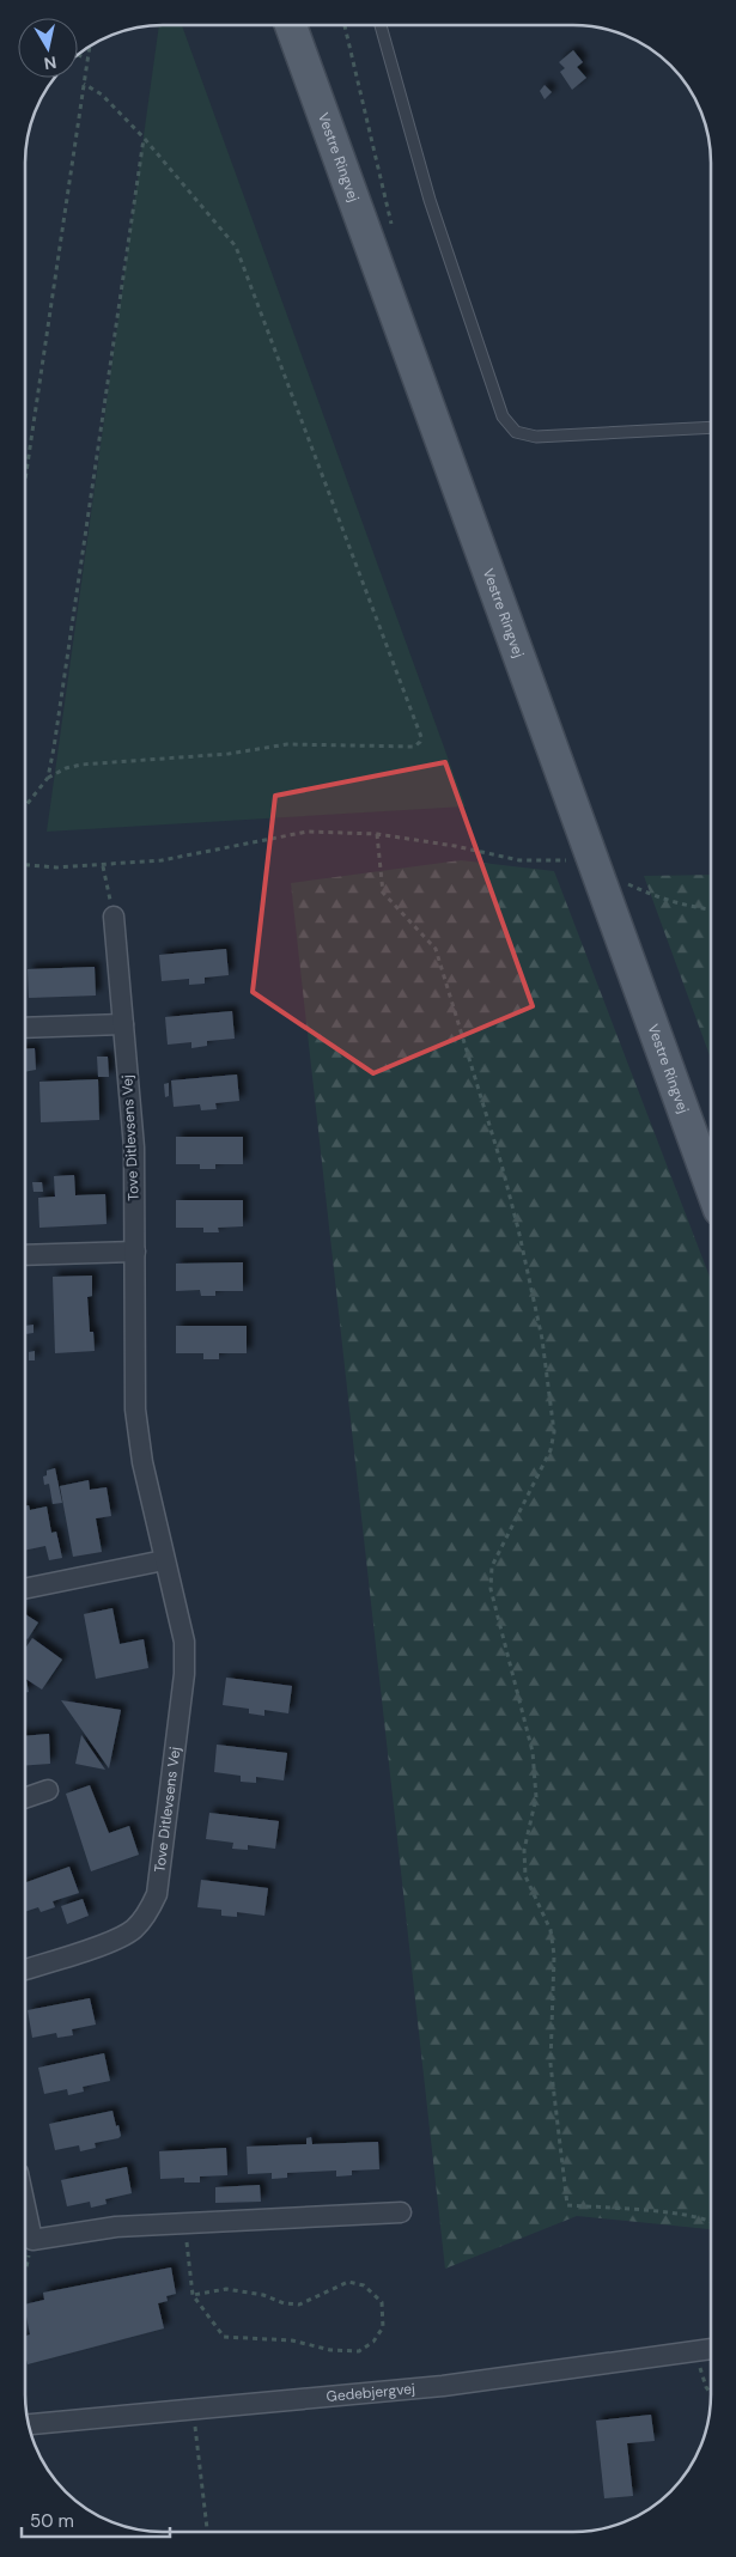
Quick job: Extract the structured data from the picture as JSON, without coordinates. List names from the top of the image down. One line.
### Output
{"streets":{"main road":["Vestre Ringvej"],"street":["Tove Ditlevsens Vej","Gedebjergvej"]},"scale_bar":"50 m","north":"bottom"}
